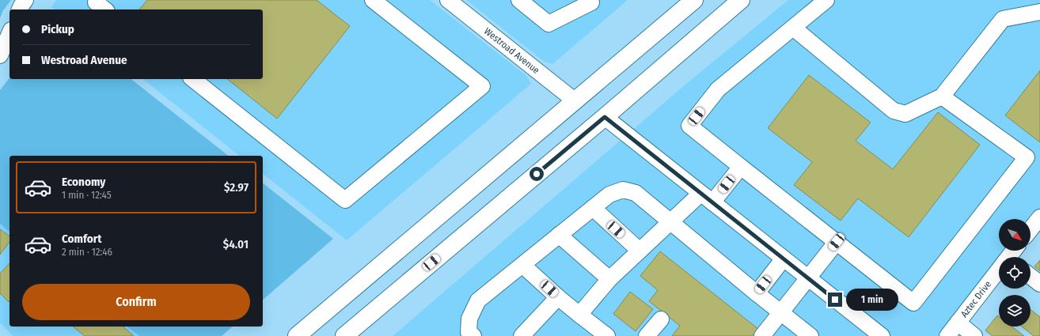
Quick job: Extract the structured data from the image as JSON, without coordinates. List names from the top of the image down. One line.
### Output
{"streets":{"street":["Westroad Avenue","Aztec Drive"]},"north":"bottom right","page":{"banner":["Pickup","Westroad Avenue"],"list":[{"name":"Economy","note":"1 min · 12:45","value":"$2.97"},{"name":"Comfort","note":"2 min · 12:46","value":"$4.01"}],"buttons":"Confirm","bubble":"1 min"}}
